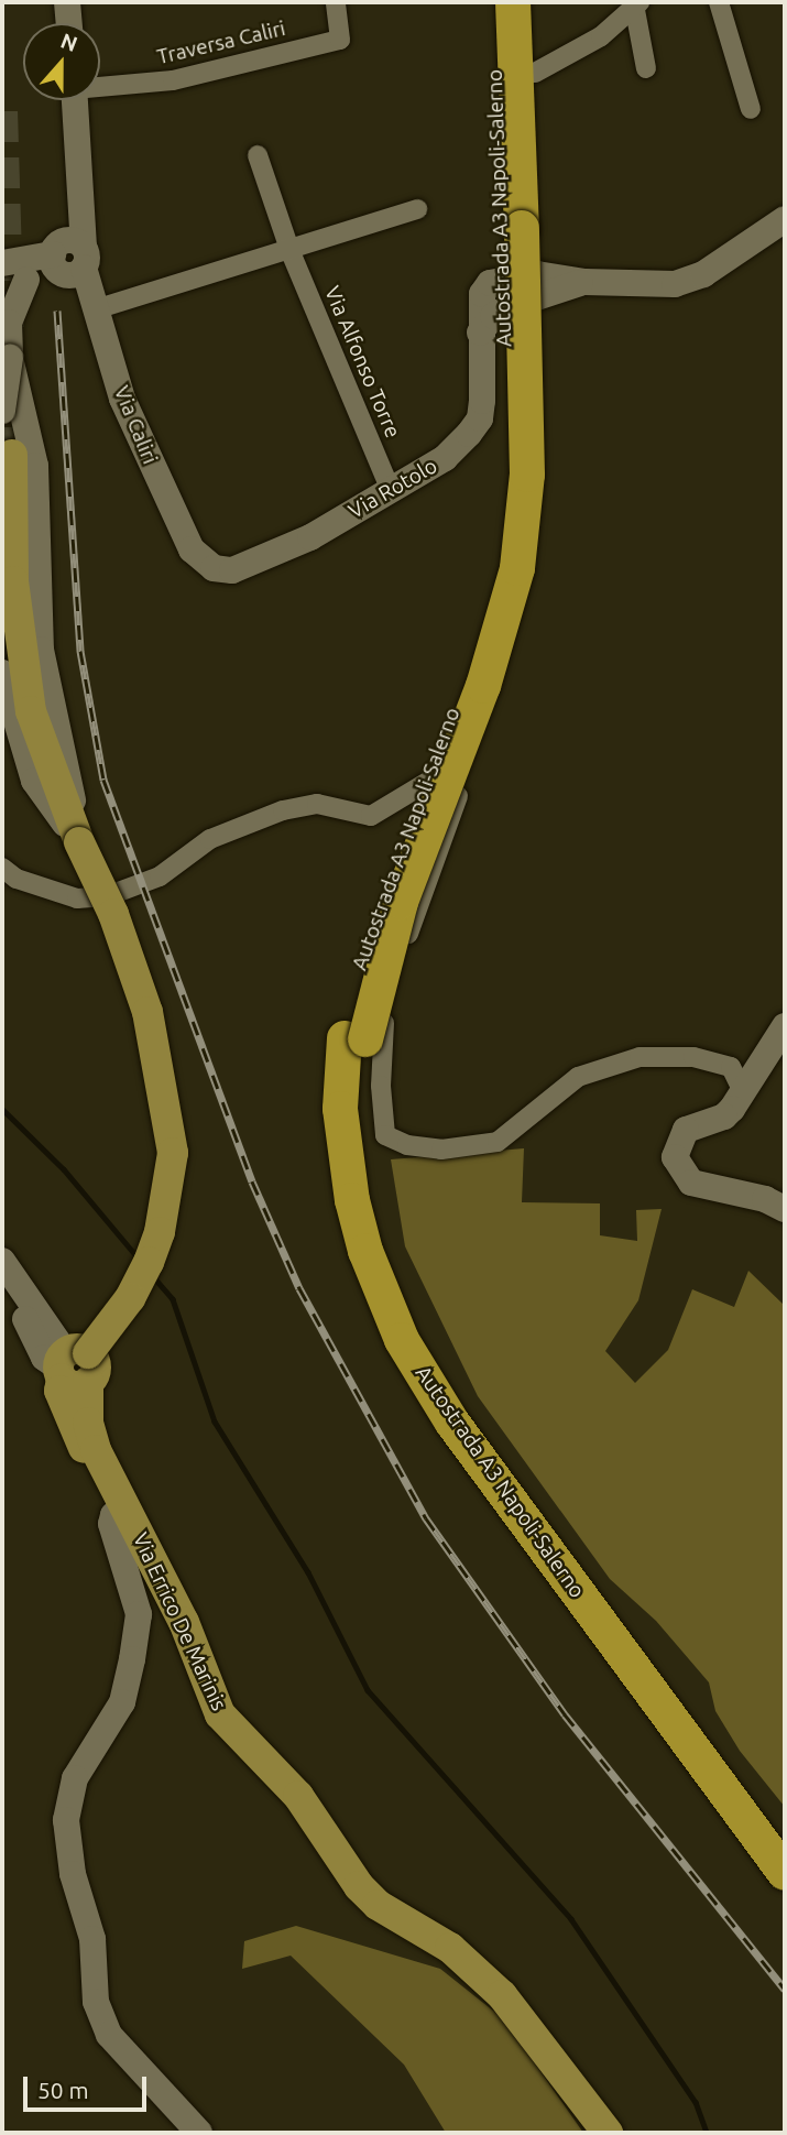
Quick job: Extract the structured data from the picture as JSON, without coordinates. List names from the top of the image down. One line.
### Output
{"streets":{"highway":["Autostrada A3 Napoli-Salerno"],"main road":["Via Errico De Marinis"],"street":["Traversa Caliri","Via Alfonso Torre","Via Caliri","Via Rotolo"]},"crossings":[["Via Alfonso Torre","Via Rotolo"],["Via Caliri","Via Rotolo"]],"scale_bar":"50 m","north":"top"}
